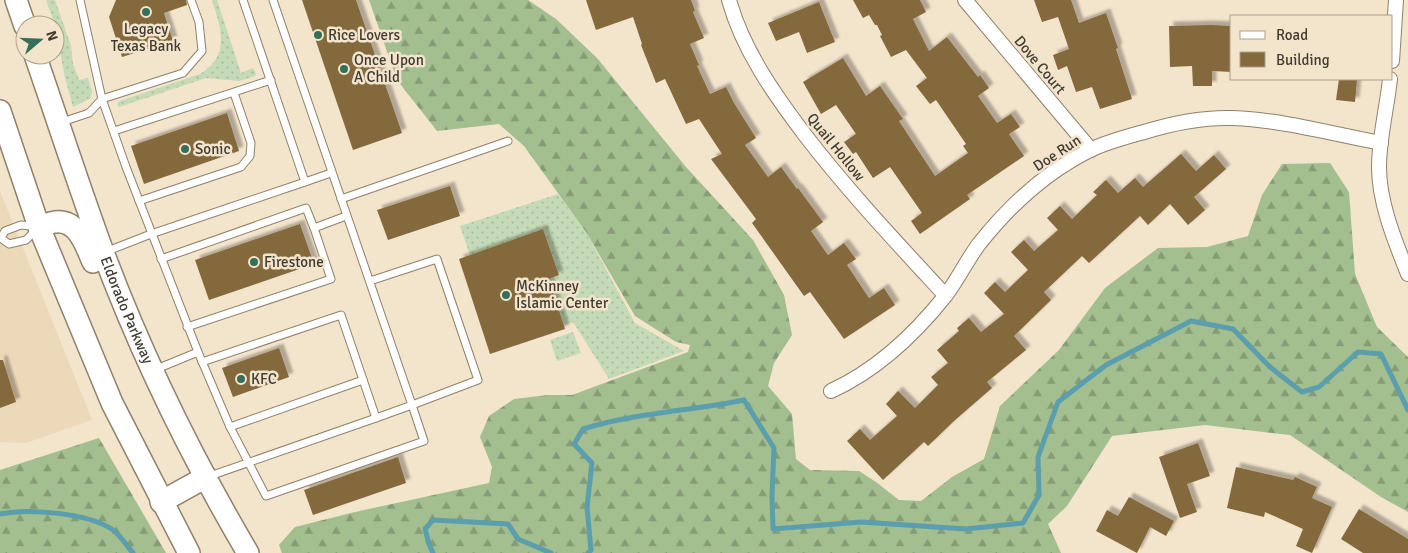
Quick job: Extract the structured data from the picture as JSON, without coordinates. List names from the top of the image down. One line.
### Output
{"streets":{"main road":["Eldorado Parkway"],"street":["Dove Court","Quail Hollow","Doe Run"]},"crossings":[["Dove Court","Doe Run"],["Quail Hollow","Doe Run"]],"places":["Legacy Texas Bank","Rice Lovers","Once Upon A Child","Sonic","Firestone","McKinney Islamic Center","KFC"],"legend":["Road","Building"],"north":"right"}
